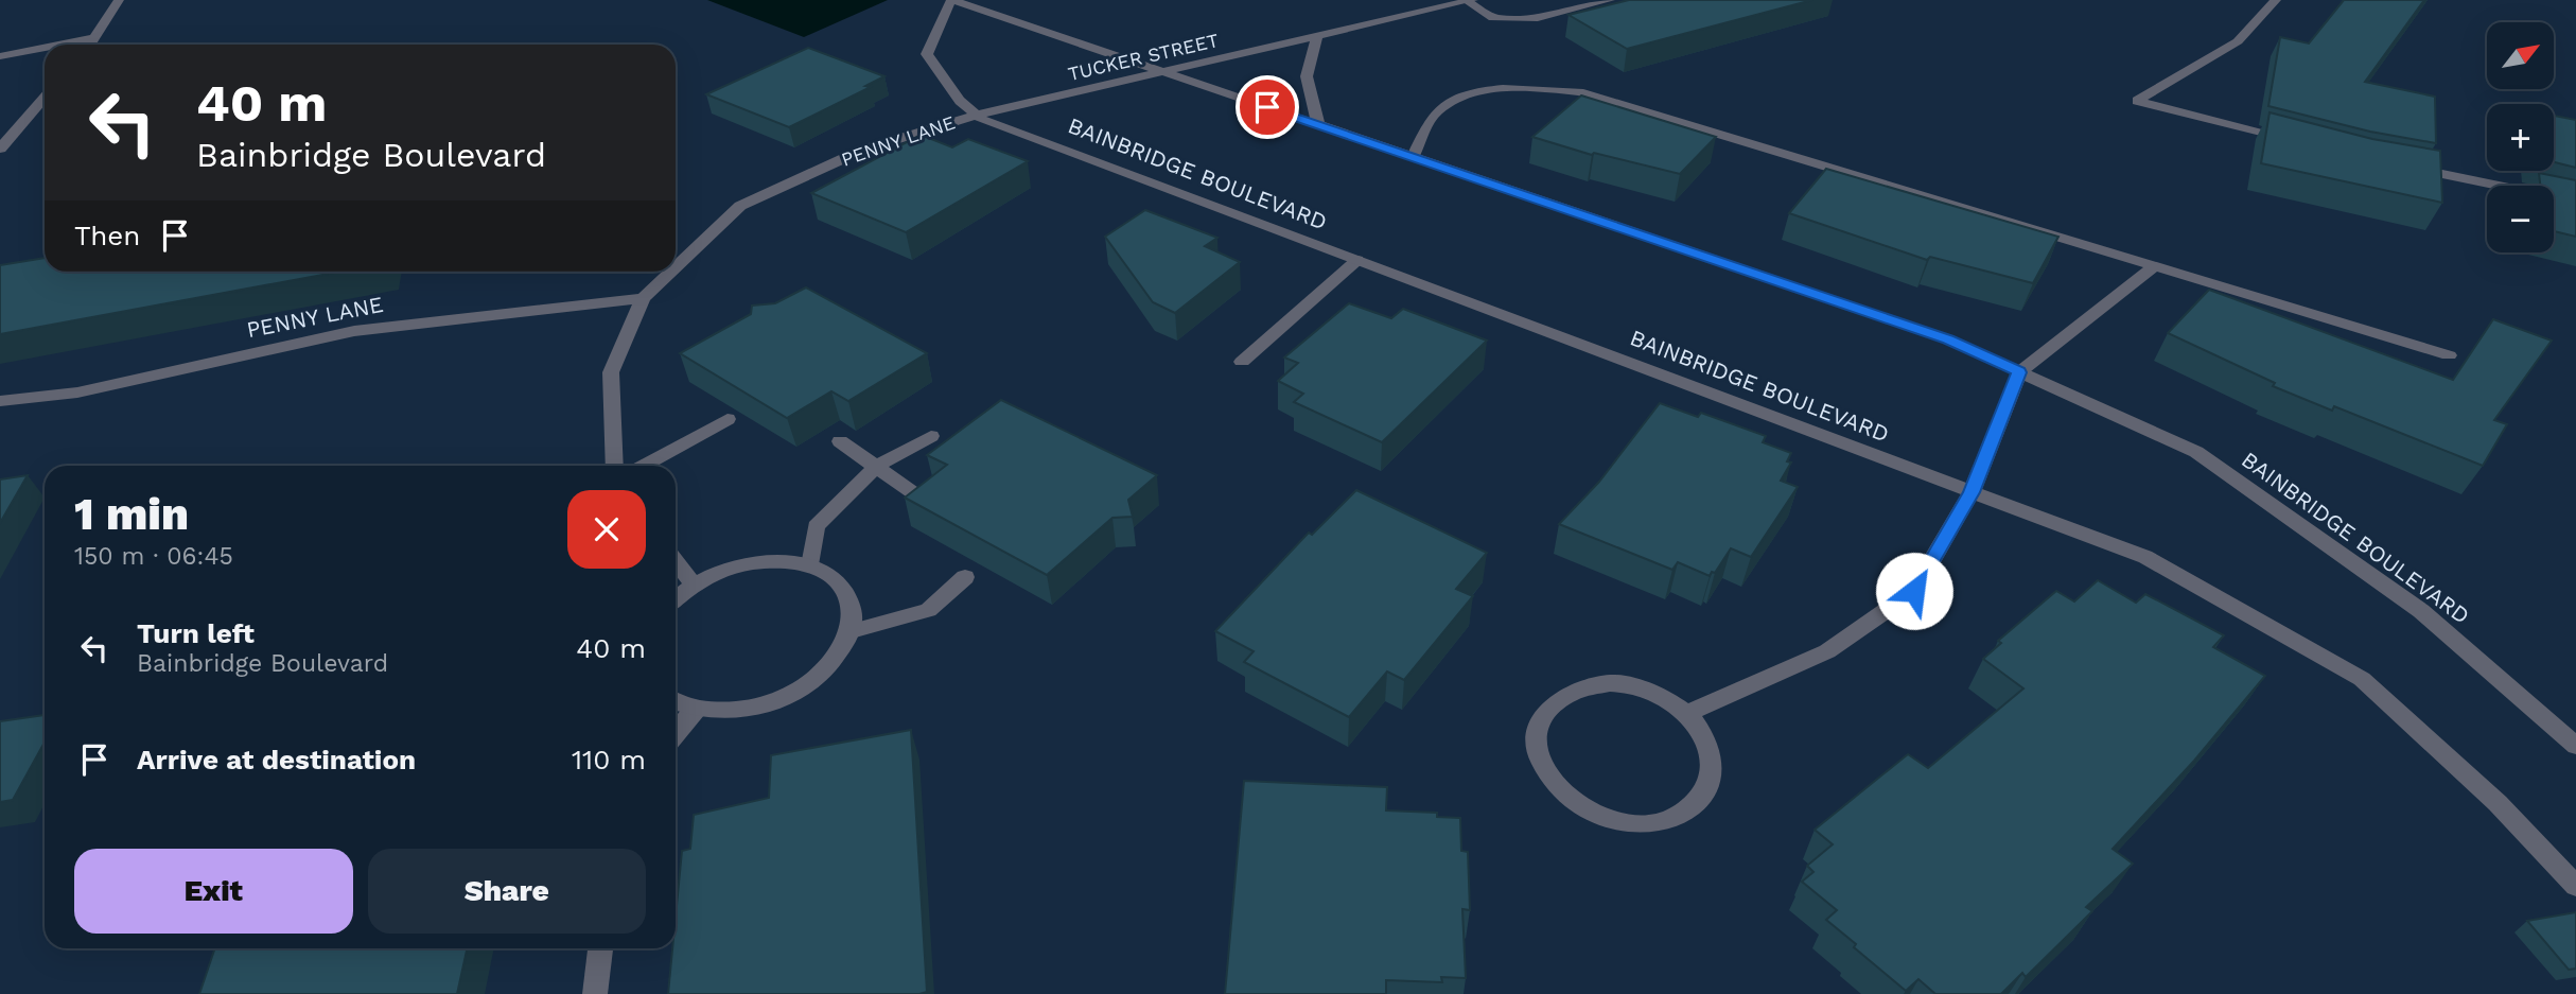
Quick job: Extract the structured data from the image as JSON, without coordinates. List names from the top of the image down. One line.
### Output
{"streets":{"street":["TUCKER STREET","PENNY LANE","BAINBRIDGE BOULEVARD"]},"crossings":[["TUCKER STREET","PENNY LANE"],["TUCKER STREET","BAINBRIDGE BOULEVARD"],["PENNY LANE","BAINBRIDGE BOULEVARD"]],"north":"top right","page":{"map_buttons":["+","−"],"turn":["40 m","Bainbridge Boulevard"],"then":"Then","heading":["1 min","150 m · 06:45"],"list":[{"name":"Turn left","note":"Bainbridge Boulevard","value":"40 m"},{"name":"Arrive at destination","value":"110 m"}],"buttons":["Exit","Share"]}}
